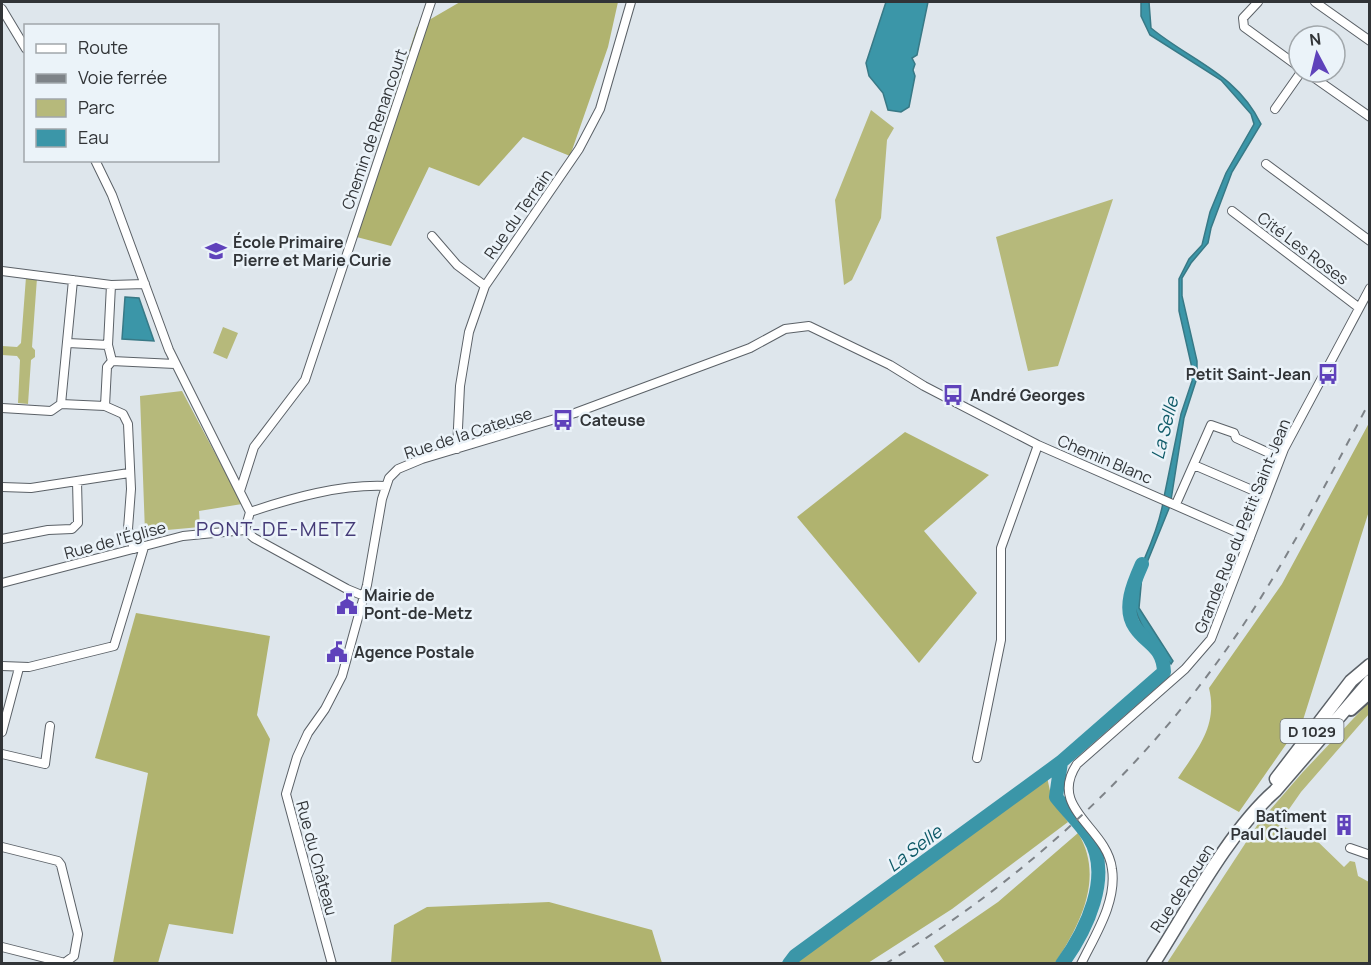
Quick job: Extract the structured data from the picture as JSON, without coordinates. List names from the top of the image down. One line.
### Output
{"streets":{"main road":["D 1029","Rue de Rouen"],"street":["Chemin de Renancourt","Rue du Terrain","Cité Les Roses","Rue de la Cateuse","Chemin Blanc","Grande Rue du Petit Saint-Jean","Rue de l'Église","Rue du Château"]},"crossings":[["Rue du Terrain","Rue de la Cateuse"],["Cité Les Roses","Grande Rue du Petit Saint-Jean"],["Rue de la Cateuse","Chemin Blanc"],["Rue de la Cateuse","Rue du Château"],["Chemin Blanc","Grande Rue du Petit Saint-Jean"]],"districts":["PONT-DE-METZ"],"water":["La Selle"],"places":{"school or university":["École Primaire Pierre et Marie Curie"],"bus stop":["Petit Saint-Jean","André Georges","Cateuse"],"public building":["Mairie de Pont-de-Metz","Agence Postale"],"building":["Batîment Paul Claudel"]},"legend":["Route","Voie ferrée","Parc","Eau"],"north":"top"}
